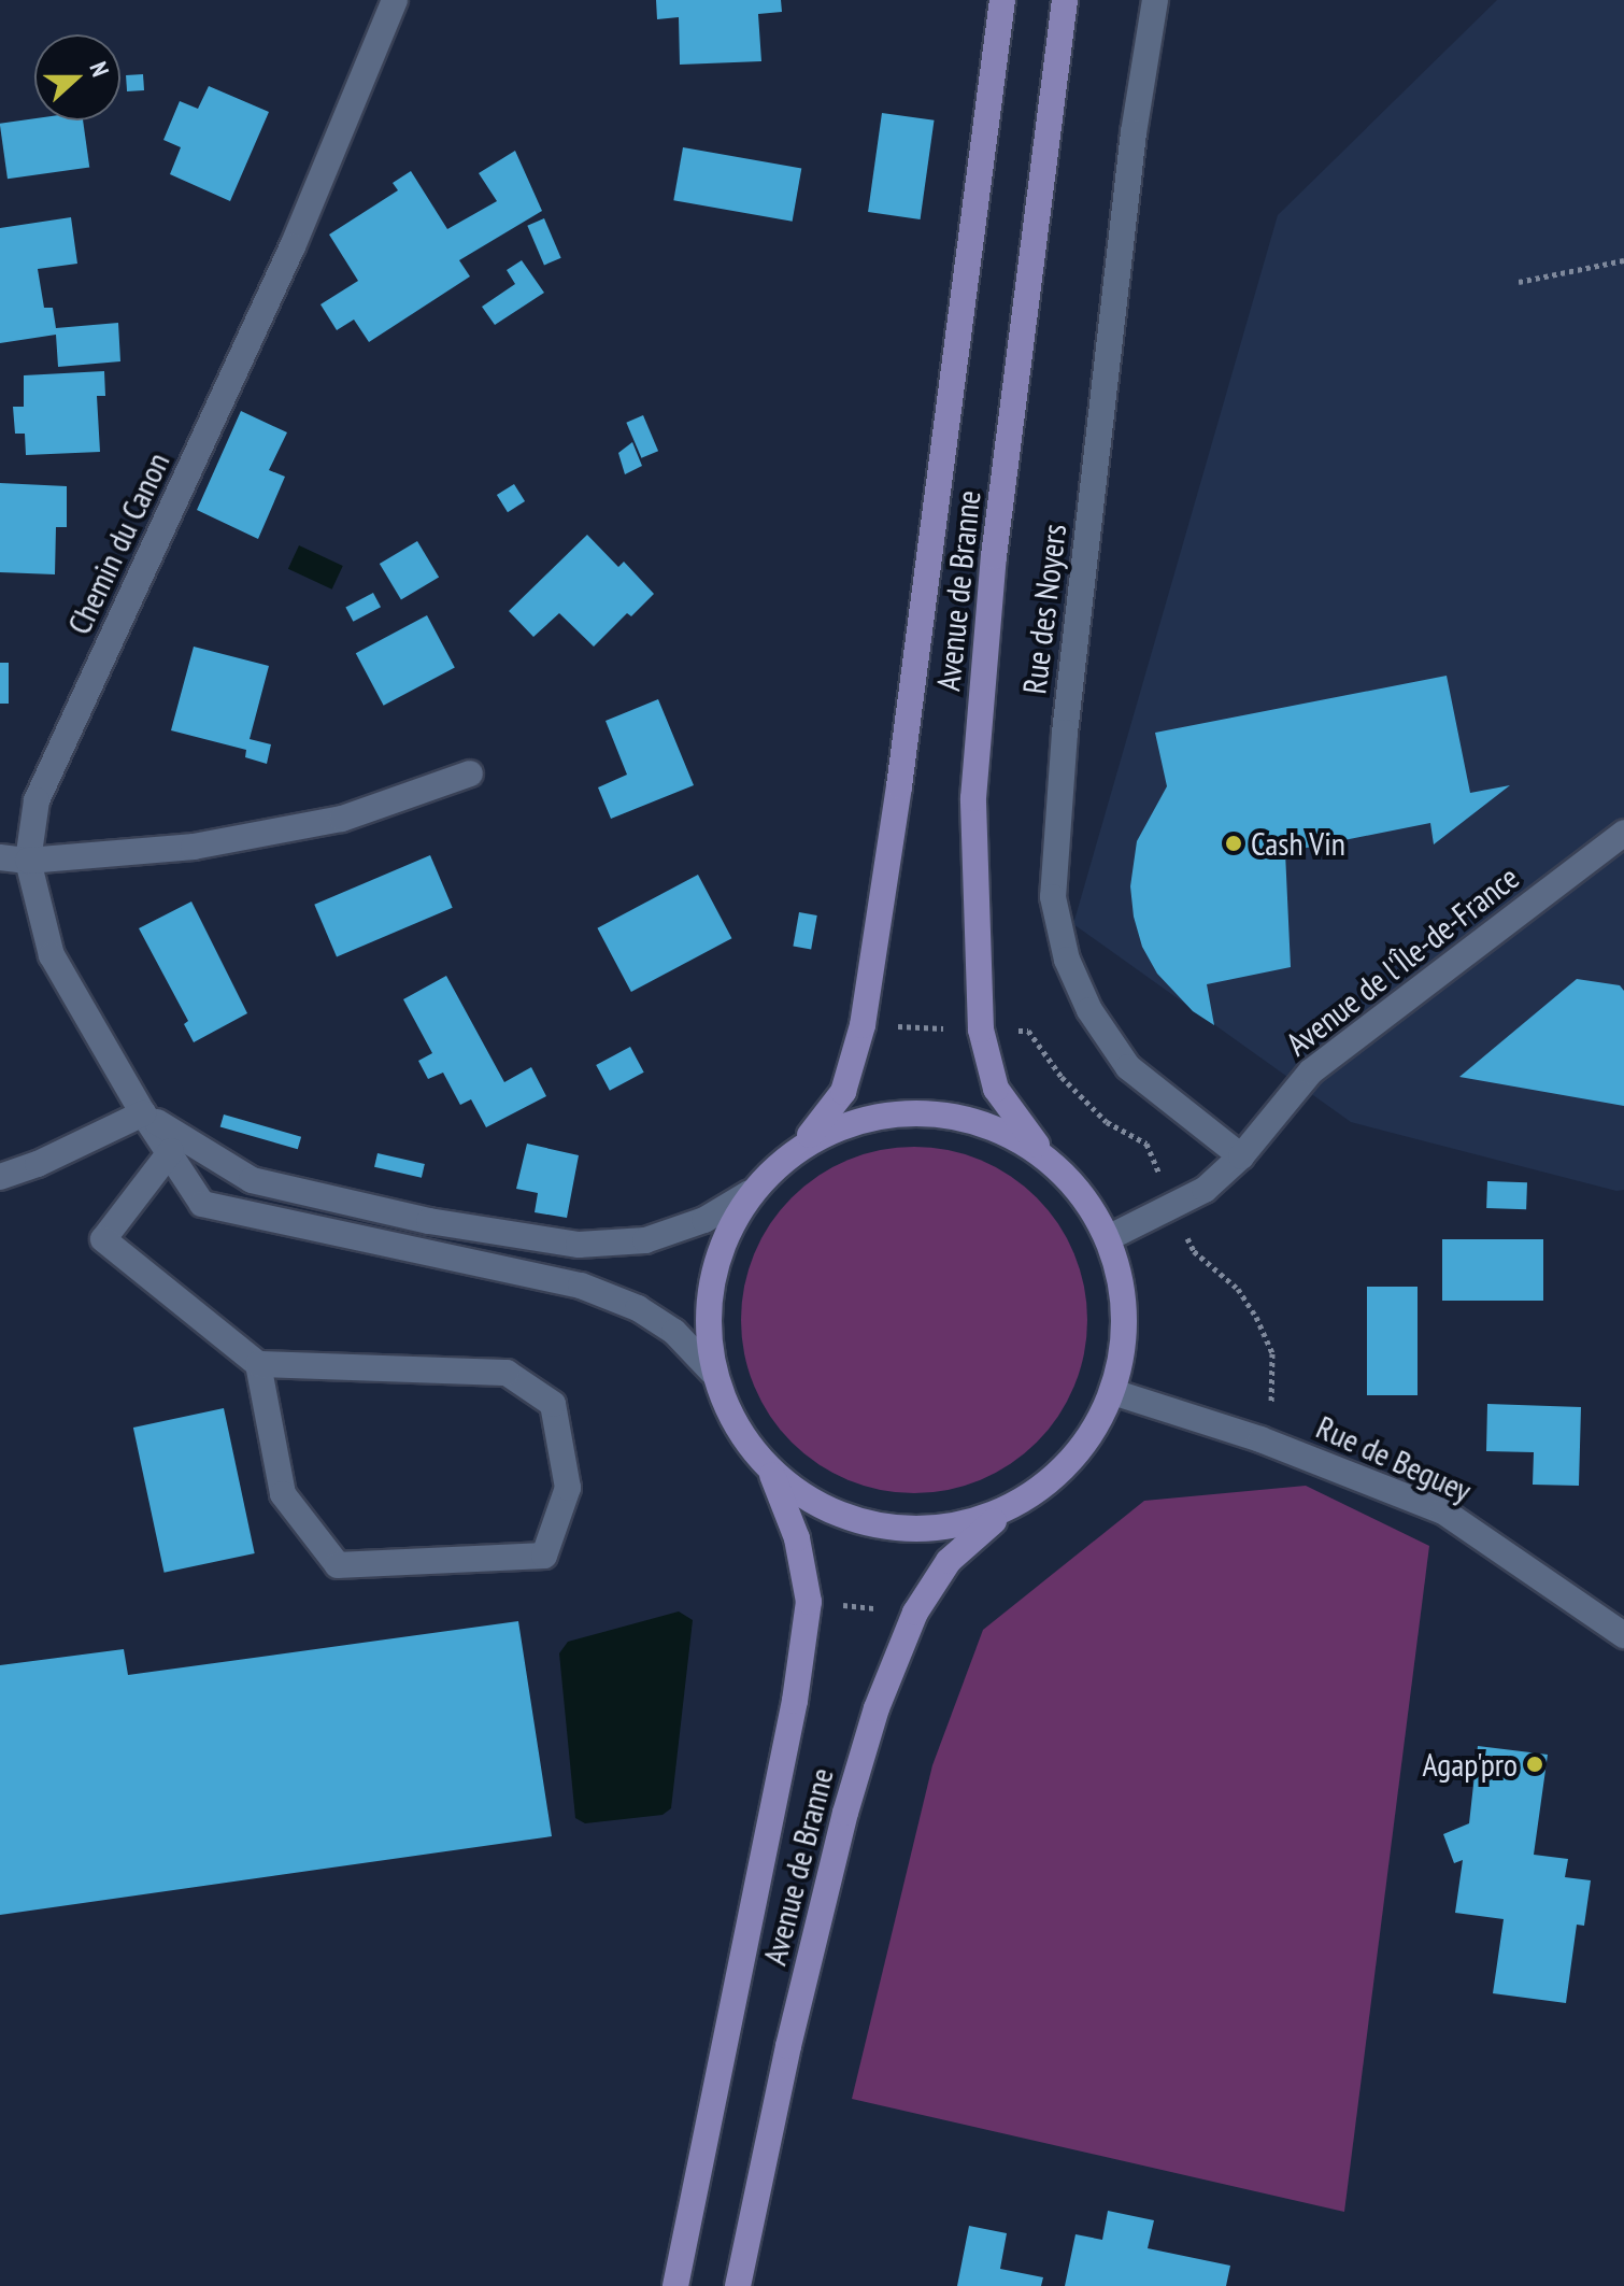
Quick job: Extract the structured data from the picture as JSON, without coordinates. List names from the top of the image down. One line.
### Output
{"streets":{"main road":["Avenue de Branne"],"street":["Chemin du Canon","Rue des Noyers","Avenue de l'Île-de-France","Rue de Beguey"]},"crossings":[["Avenue de Branne","Avenue de l'Île-de-France"],["Avenue de Branne","Rue de Beguey"],["Rue des Noyers","Avenue de l'Île-de-France"]],"places":["Cash Vin","Agap'pro"],"north":"right"}
